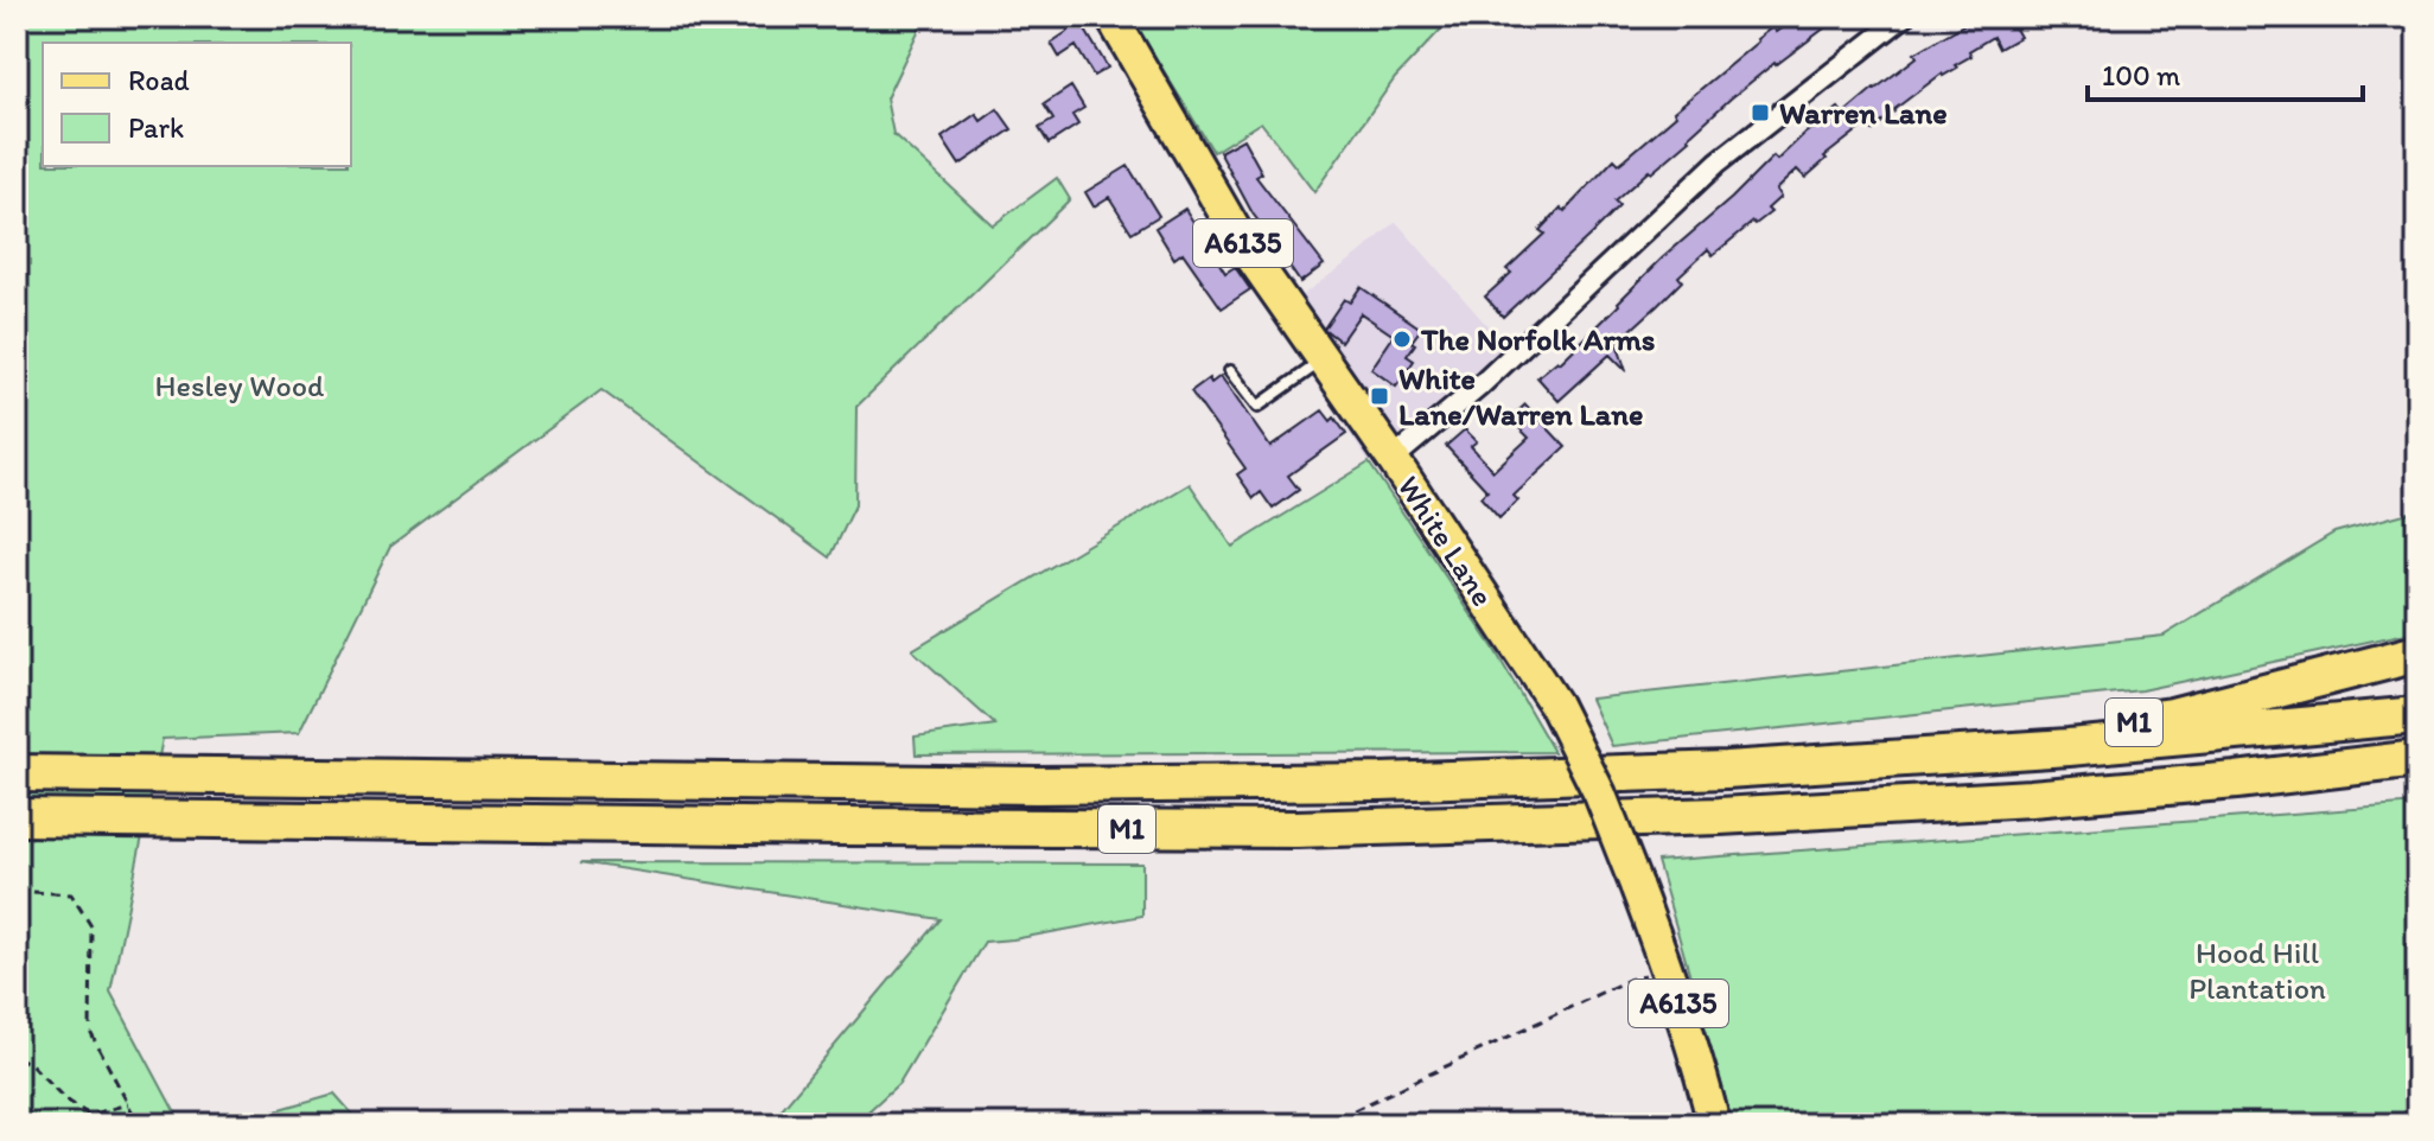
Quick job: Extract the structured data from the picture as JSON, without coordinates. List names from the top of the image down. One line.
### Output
{"streets":{"highway":["M1"],"main road":["A6135","White Lane"]},"crossings":[["A6135","White Lane"]],"parks":["Hesley Wood","Hood Hill Plantation"],"places":{"transit":["Warren Lane","White Lane/Warren Lane"],"other":["The Norfolk Arms"]},"legend":["Road","Park"],"scale_bar":"100 m"}
